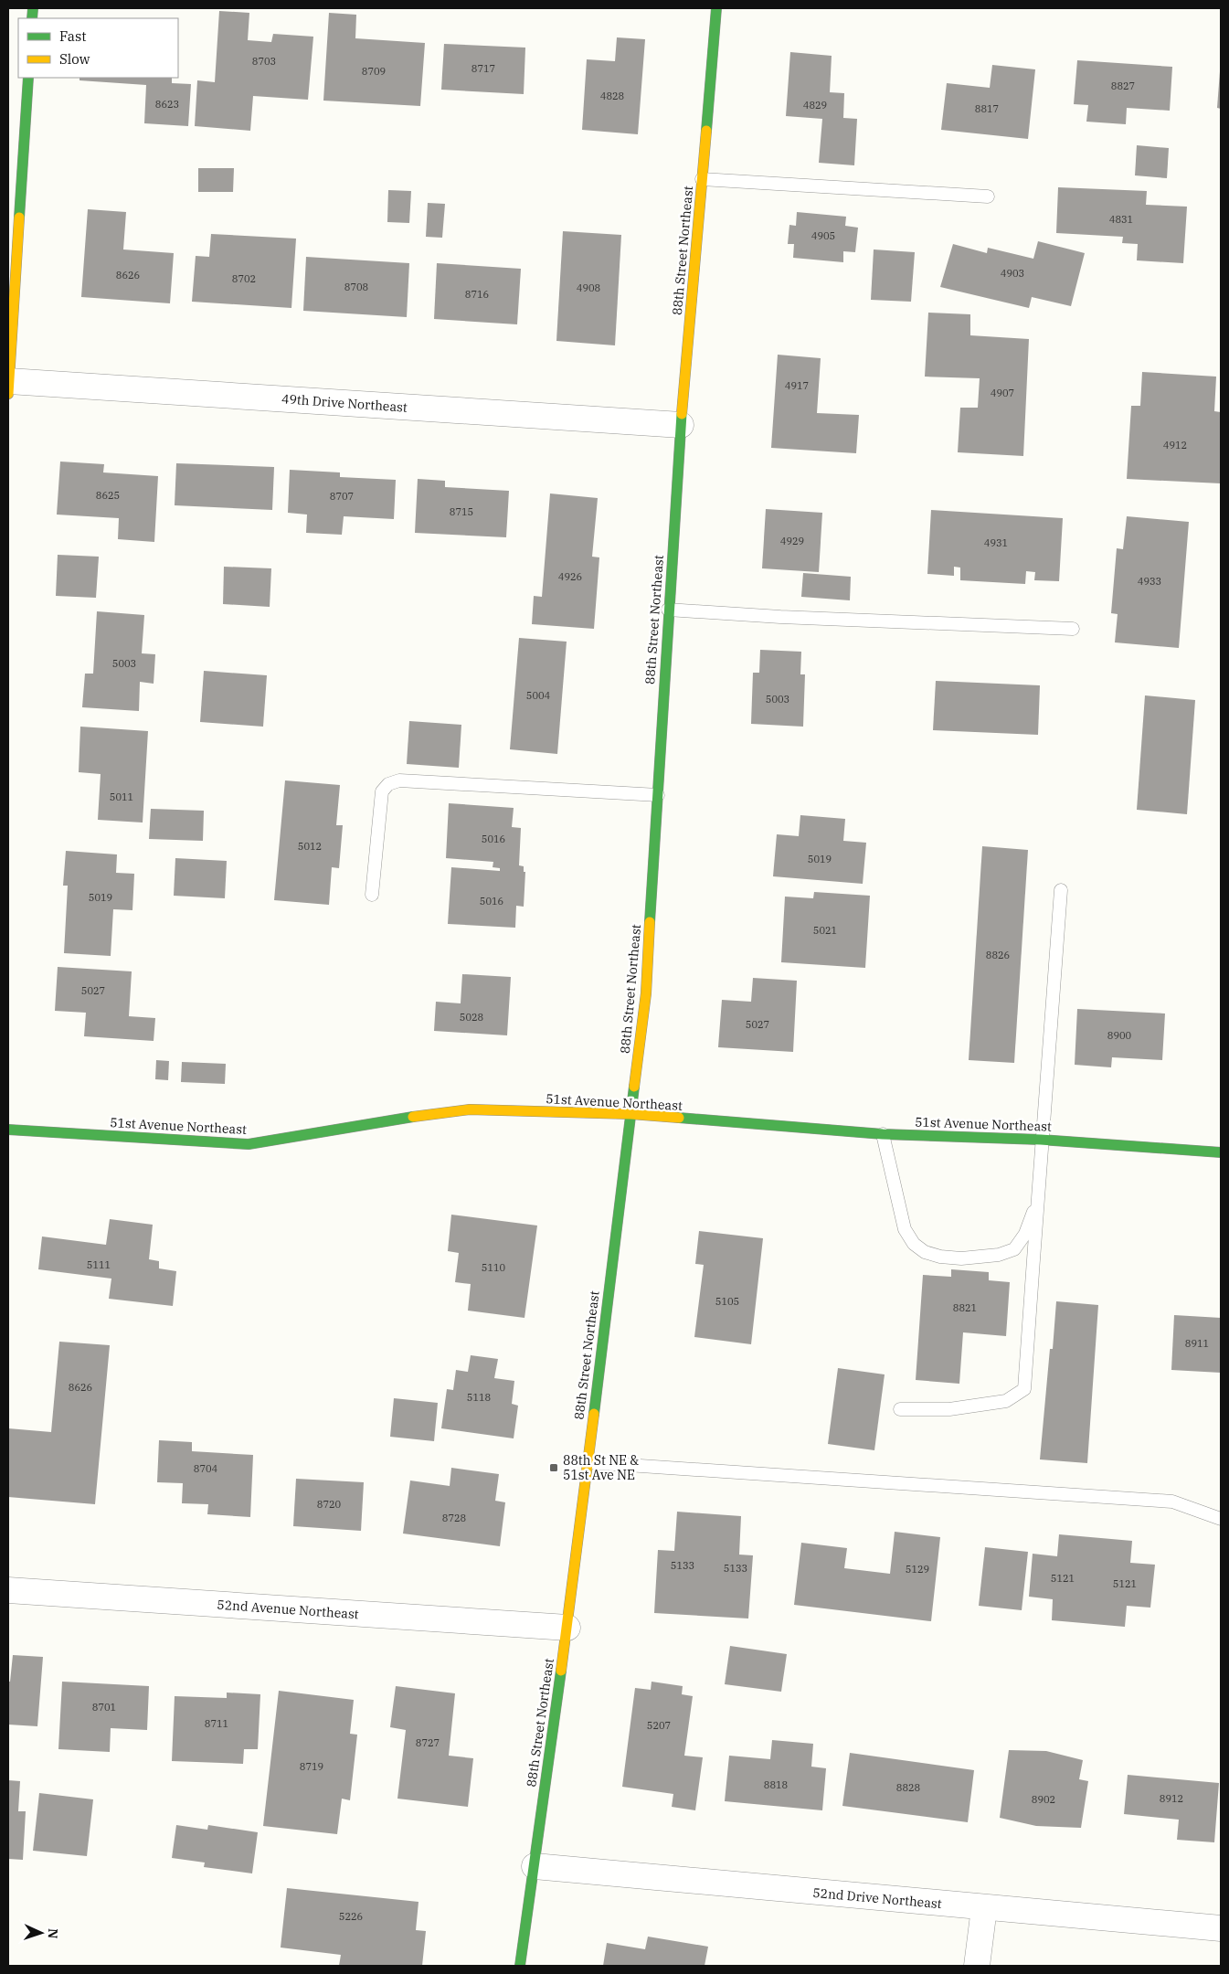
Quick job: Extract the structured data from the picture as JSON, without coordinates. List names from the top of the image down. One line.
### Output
{"streets":{"main road":["88th Street Northeast","51st Avenue Northeast"],"street":["49th Drive Northeast","52nd Avenue Northeast","52nd Drive Northeast"]},"crossings":[["88th Street Northeast","49th Drive Northeast"],["88th Street Northeast","51st Avenue Northeast"],["88th Street Northeast","52nd Avenue Northeast"],["88th Street Northeast","52nd Drive Northeast"]],"places":{"transit":["88th St NE & 51st Ave NE"]},"house_numbers":["8703","8717","8709","8827","4828","8623","4829","8817","4831","4905","4903","8626","8702","8708","4908","8716","4917","4907","4912","8625","8707","8715","4929","4931","4926","4933","5003","5004","5003","5011","5016","5012","5019","5019","5016","5021","8826","5027","5028","5027","8900","5111","5110","5105","8821","8911","8626","5118","8704","8720","8728","5133","5133","5129","5121","5121","8701","8711","5207","8727","8719","8818","8828","8912","8902","5226"],"legend":["Fast","Slow"],"north":"right"}
